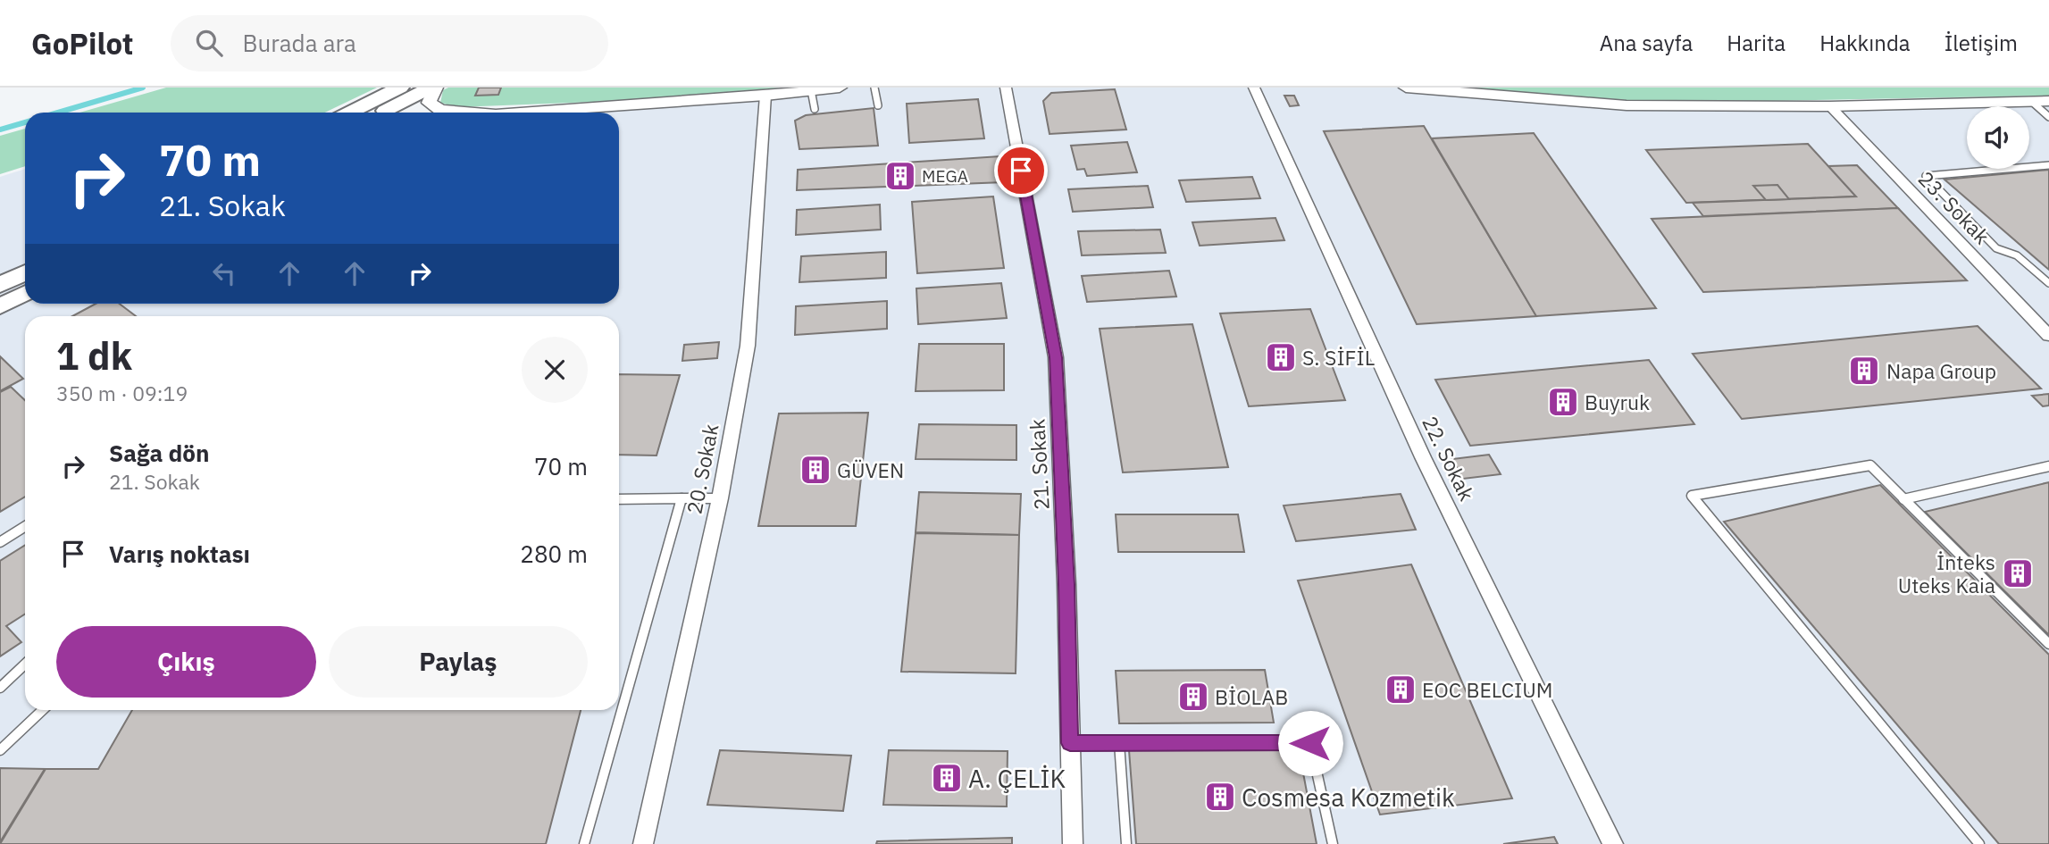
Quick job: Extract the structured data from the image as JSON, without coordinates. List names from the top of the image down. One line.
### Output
{"streets":{"street":["23. Sokak","22. Sokak","21. Sokak","20. Sokak"]},"places":{"building":["MEGA","S. SİFİL","Napa Group","Buyruk","GÜVEN","İnteks Uteks Kaia","EOC BELCIUM","BİOLAB","A. ÇELİK","Cosmesa Kozmetik"]},"page":{"header":"GoPilot","search":"Burada ara","nav":["Ana sayfa","Harita","Hakkında","İletişim"],"turn":["70 m","21. Sokak"],"heading":["1 dk","350 m · 09:19"],"list":[{"name":"Sağa dön","note":"21. Sokak","value":"70 m"},{"name":"Varış noktası","value":"280 m"}],"buttons":["Çıkış","Paylaş"]}}
